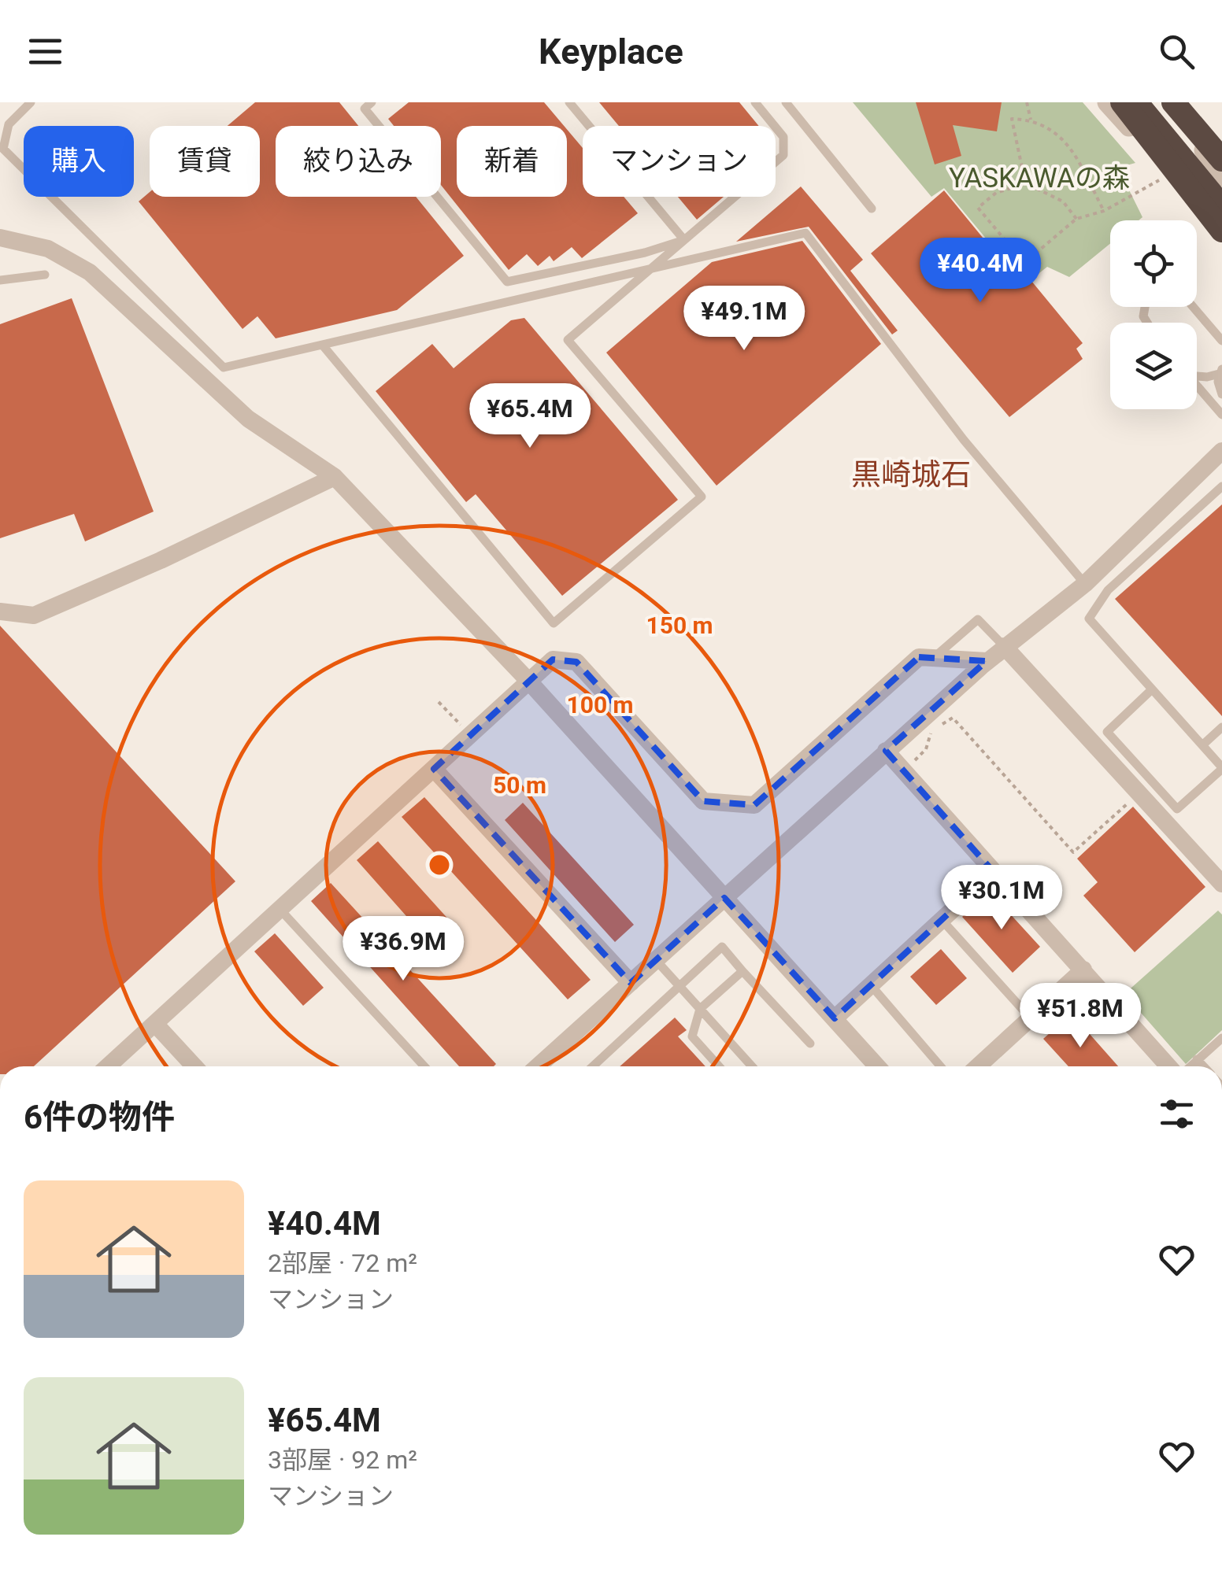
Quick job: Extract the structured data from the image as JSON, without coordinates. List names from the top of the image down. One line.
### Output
{"districts":["黒崎城石"],"parks":["YASKAWAの森"],"page":{"header":"Keyplace","chip":["購入","賃貸","絞り込み","新着","マンション"],"price":["¥40.4M","¥49.1M","¥65.4M","¥30.1M","¥36.9M","¥51.8M"],"heading":"6件の物件","list":[{"name":"¥40.4M","note":"2部屋 · 72 m² · マンション"},{"name":"¥65.4M","note":"3部屋 · 92 m² · マンション"}]},"rings":["150 m","100 m","50 m"]}
